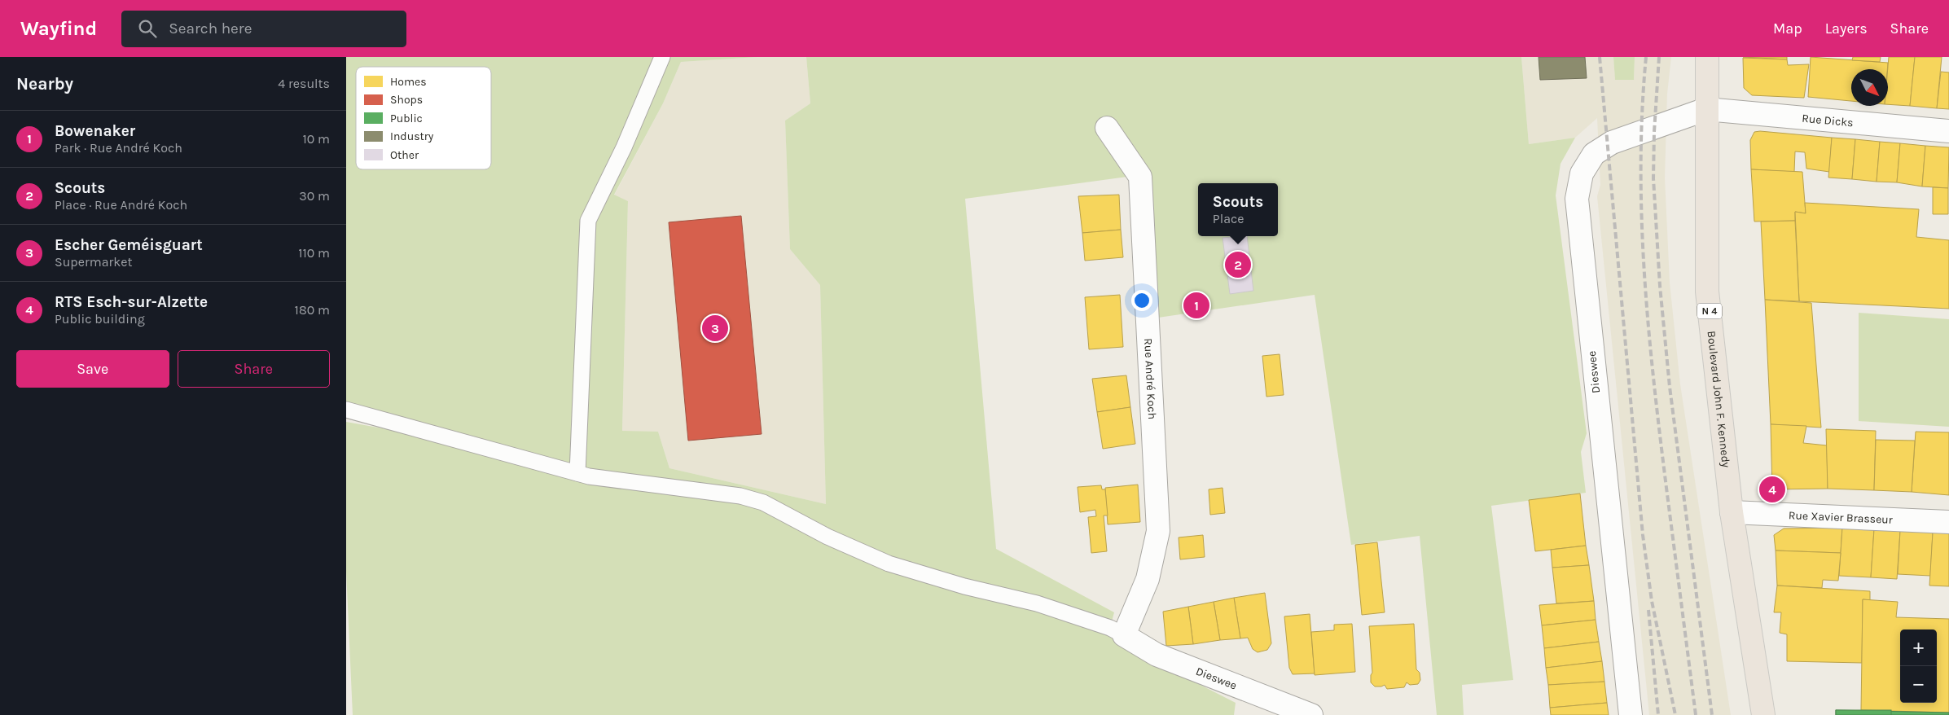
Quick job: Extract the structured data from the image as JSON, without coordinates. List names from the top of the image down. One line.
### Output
{"streets":{"main road":["N 4","Boulevard John F. Kennedy"],"street":["Rue Dicks","Dieswee","Rue André Koch","Rue Xavier Brasseur"]},"crossings":[["Rue Dicks","Dieswee"],["Rue Dicks","Boulevard John F. Kennedy"],["Dieswee","Rue André Koch"],["Dieswee","Boulevard John F. Kennedy"],["Boulevard John F. Kennedy","Rue Xavier Brasseur"]],"legend":["Homes","Shops","Public","Industry","Other"],"north":"bottom right","page":{"header":"Wayfind","search":"Search here","nav":["Map","Layers","Share"],"heading":["Nearby","4 results"],"list":[{"mark":"1","name":"Bowenaker","note":"Park · Rue André Koch","value":"10 m"},{"mark":"2","name":"Scouts","note":"Place · Rue André Koch","value":"30 m"},{"mark":"3","name":"Escher Geméisguart","note":"Supermarket","value":"110 m"},{"mark":"4","name":"RTS Esch-sur-Alzette","note":"Public building","value":"180 m"}],"popup":["Scouts","Place"],"pins":["2","1","3","4"],"buttons":["Save","Share"],"map_buttons":["+","−"]}}
